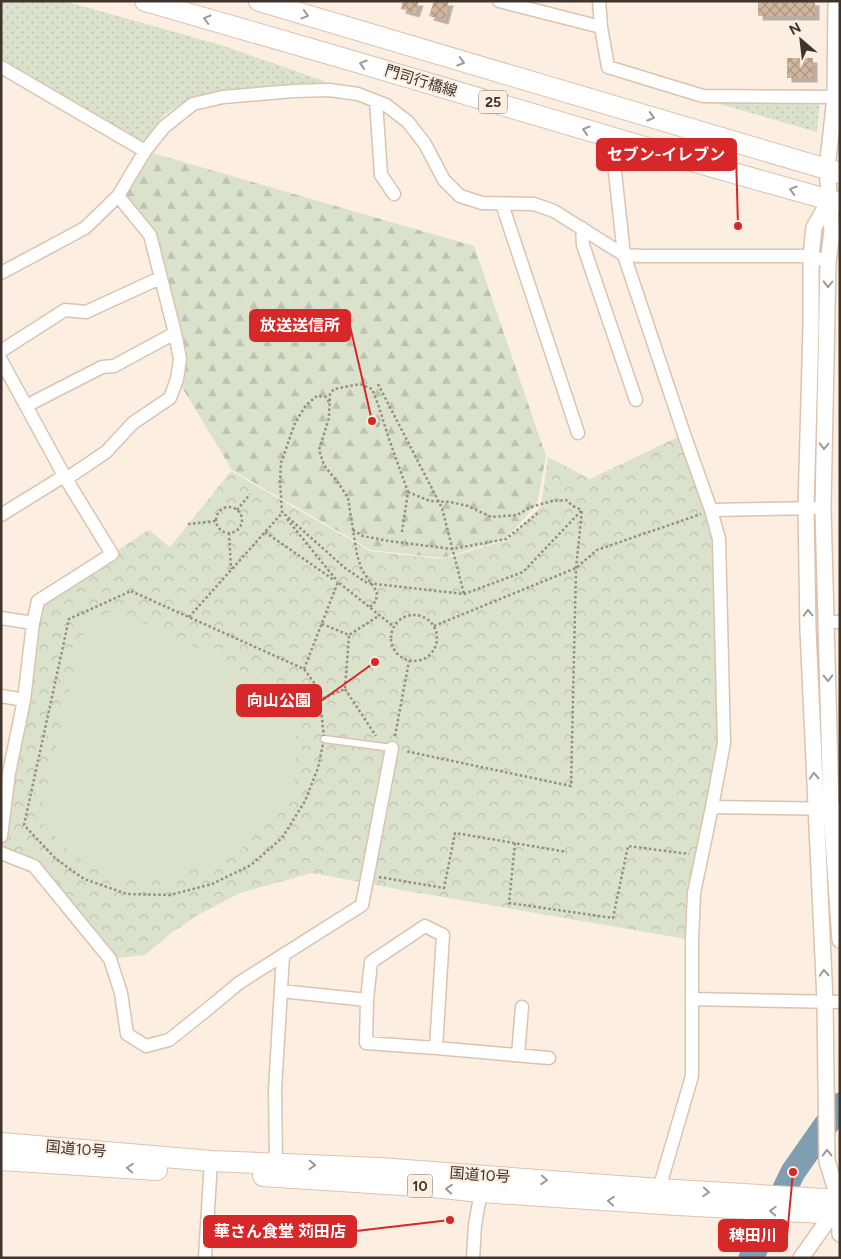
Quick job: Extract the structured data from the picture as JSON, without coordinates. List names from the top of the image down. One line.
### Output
{"streets":{"main road":["門司行橋線","25","国道10号","10"]},"places":["セブン-イレブン","放送送信所","向山公園","稗田川","華さん食堂 苅田店"],"north":"top left"}
